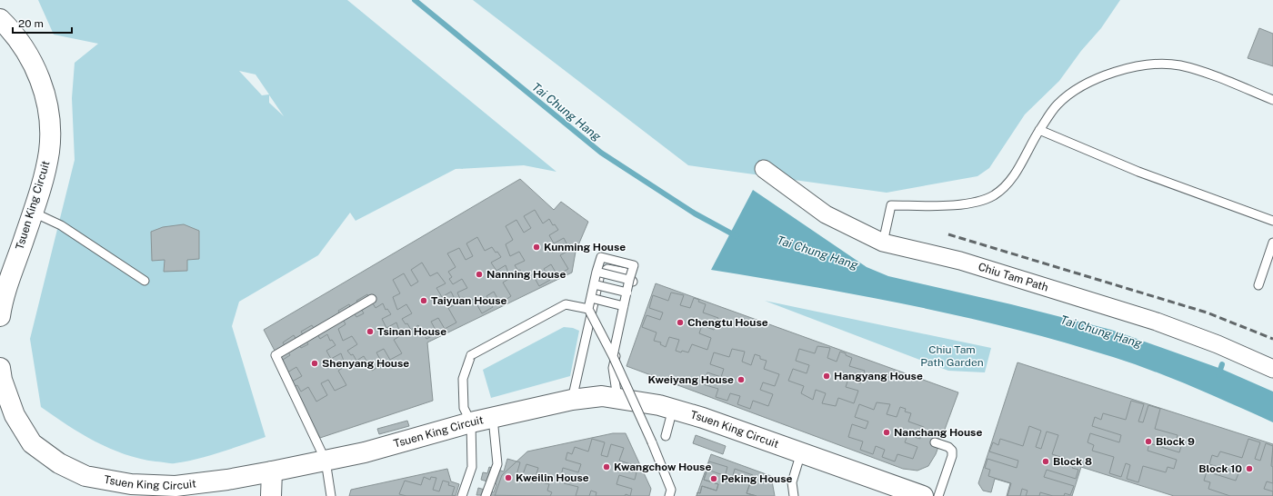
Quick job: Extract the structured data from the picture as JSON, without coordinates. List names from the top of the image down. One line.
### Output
{"streets":{"street":["Tsuen King Circuit","Chiu Tam Path"]},"water":["Tai Chung Hang"],"parks":["Chiu Tam Path Garden"],"places":["Kunming House","Nanning House","Taiyuan House","Chengtu House","Tsinan House","Shenyang House","Hangyang House","Kweiyang House","Nanchang House","Block 9","Block 8","Kwangchow House","Block 10","Kweilin House","Peking House"],"scale_bar":"20 m"}
